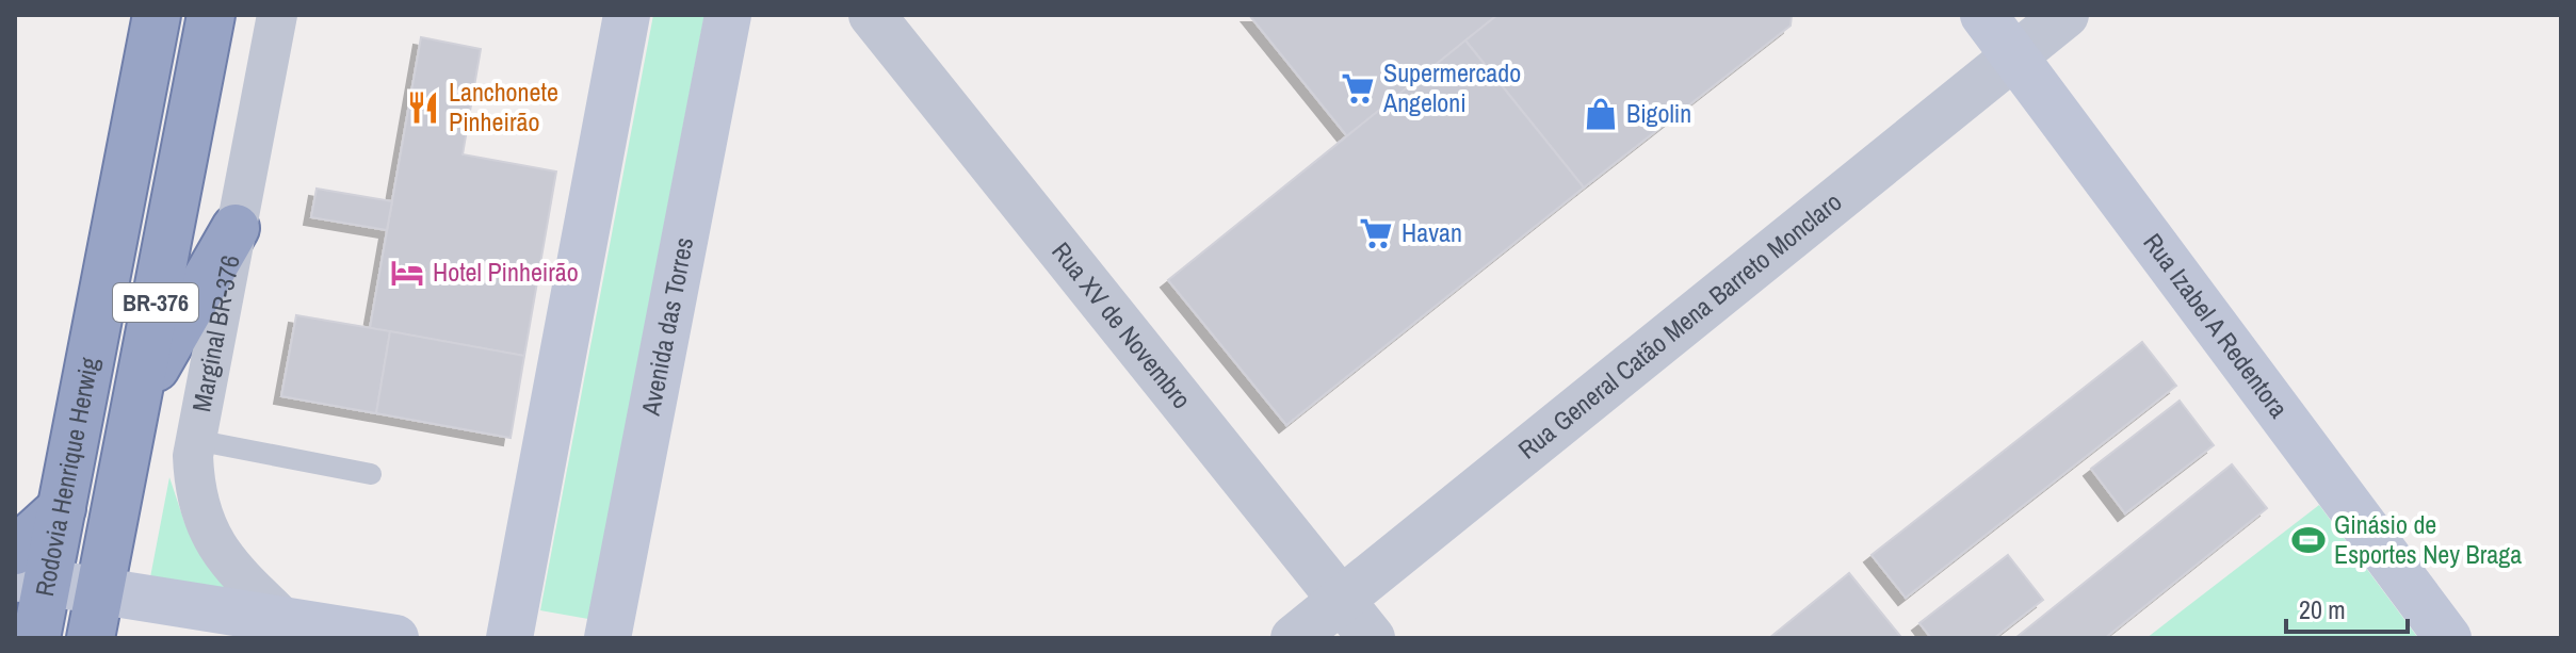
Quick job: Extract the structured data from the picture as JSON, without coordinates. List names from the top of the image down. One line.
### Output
{"streets":{"highway":["BR-376","Rodovia Henrique Herwig"],"main road":["Avenida das Torres","Rua Izabel A Redentora"],"street":["Rua General Catão Mena Barreto Monclaro","Rua XV de Novembro","Marginal BR-376"]},"crossings":[["Rua General Catão Mena Barreto Monclaro","Rua Izabel A Redentora"],["Rua General Catão Mena Barreto Monclaro","Rua XV de Novembro"]],"places":{"supermarket":["Supermercado Angeloni","Havan"],"restaurant":["Lanchonete Pinheirão"],"shop":["Bigolin"],"hotel":["Hotel Pinheirão"],"sports":["Ginásio de Esportes Ney Braga"]},"scale_bar":"20 m"}
